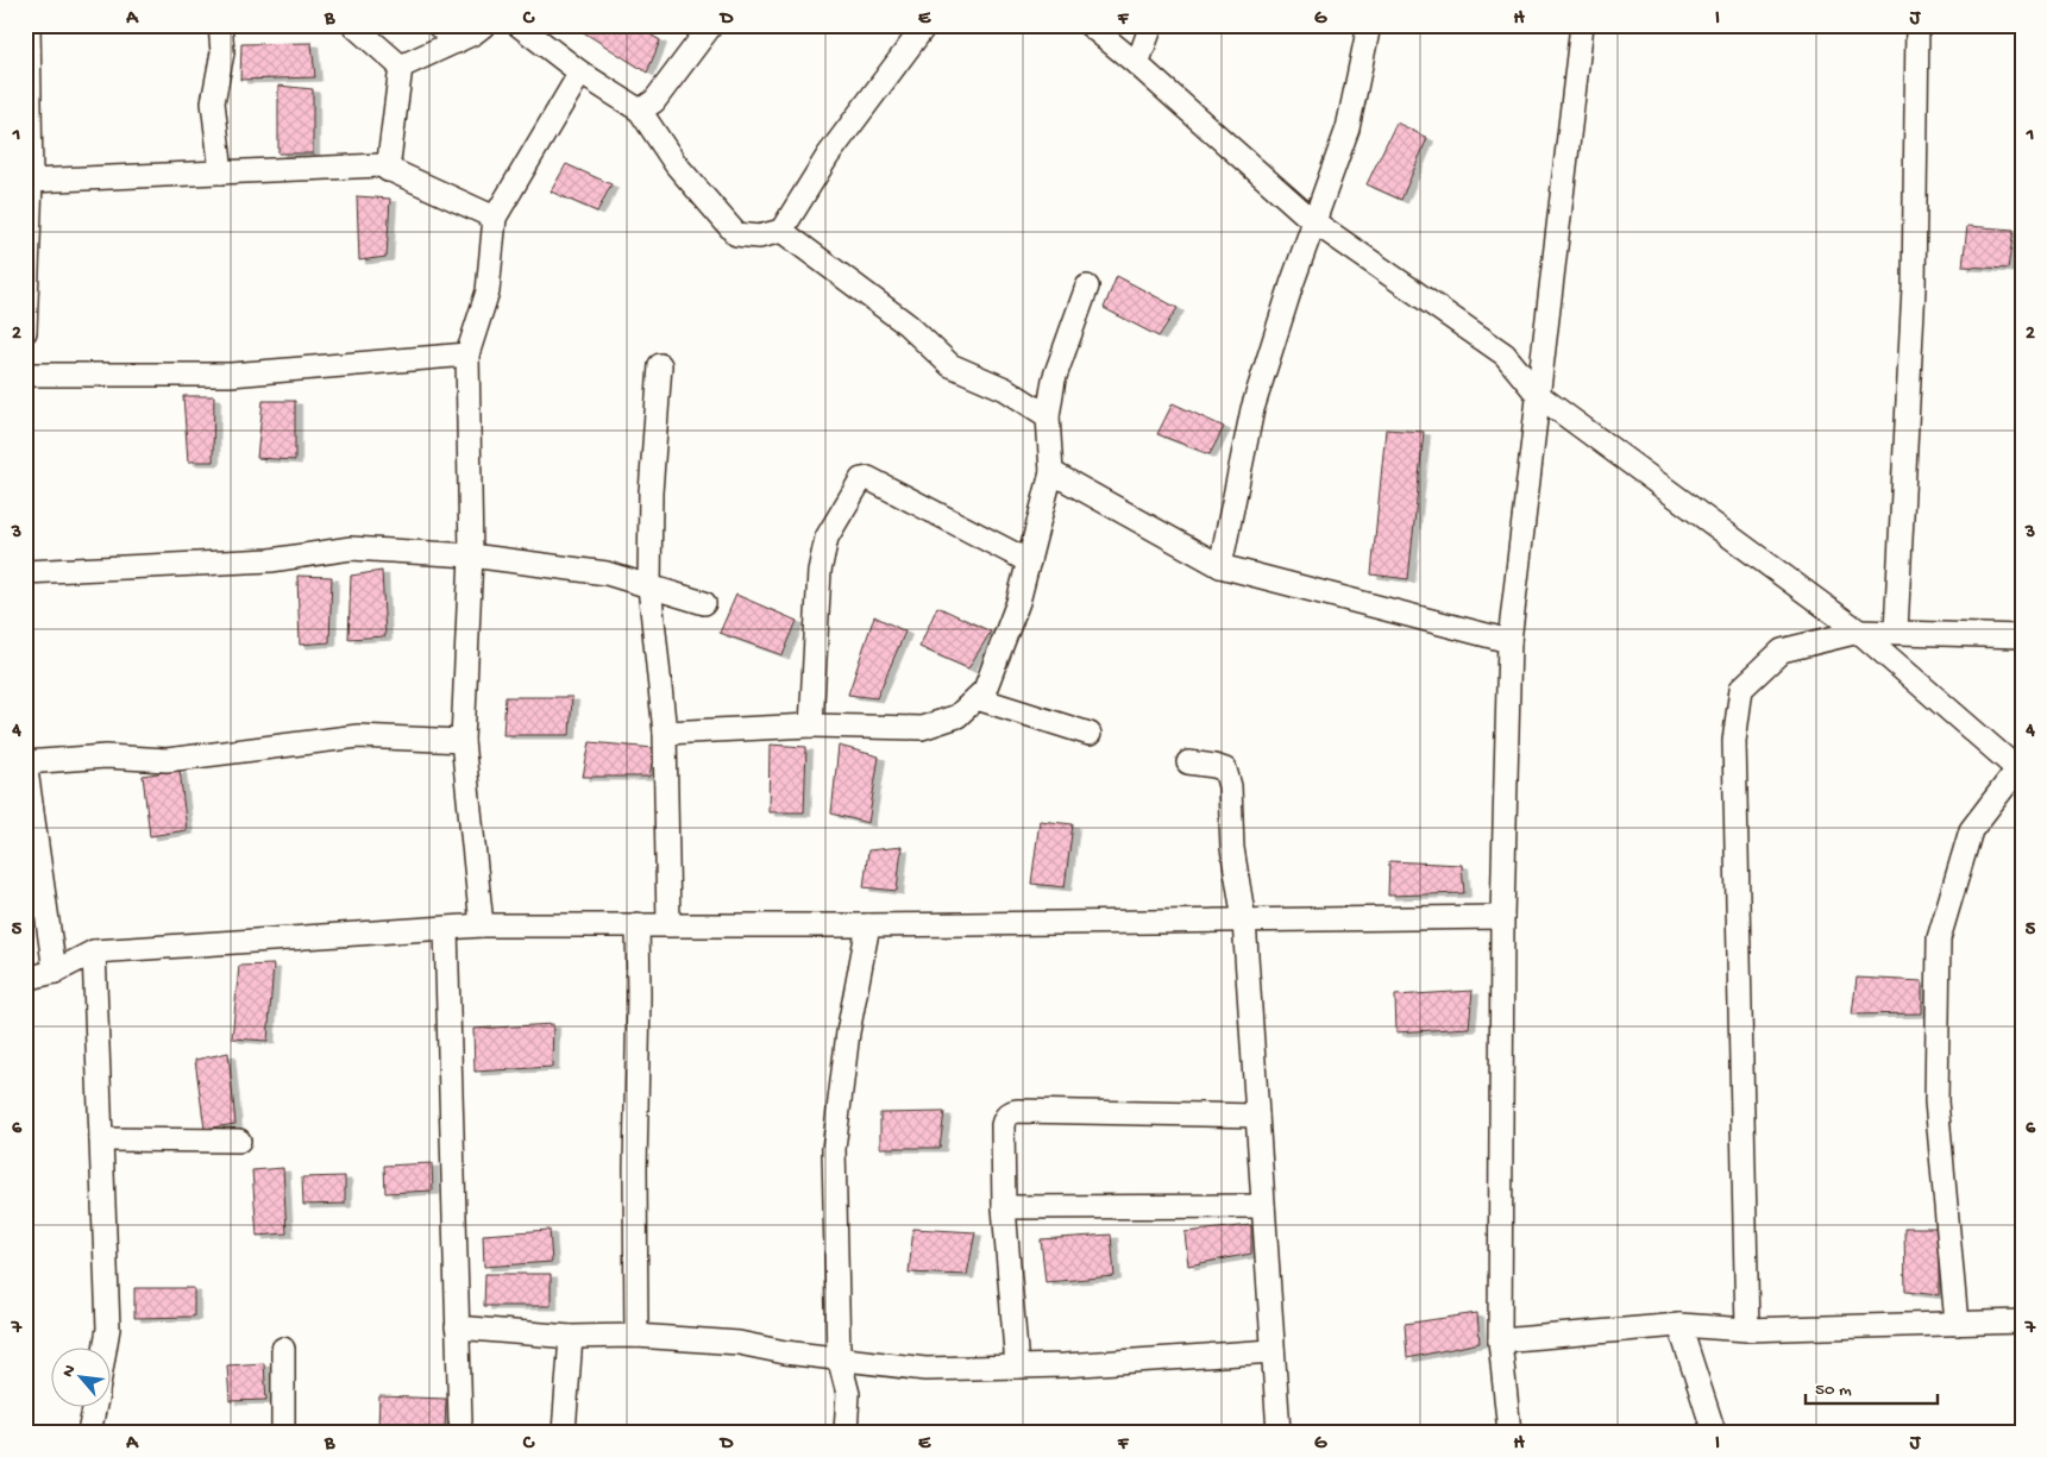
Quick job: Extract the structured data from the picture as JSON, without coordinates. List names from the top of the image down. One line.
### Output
{"scale_bar":"50 m","north":"top left","grid":{"columns":["A","B","C","D","E","F","G","H","I","J"],"rows":["1","2","3","4","5","6","7"]}}
